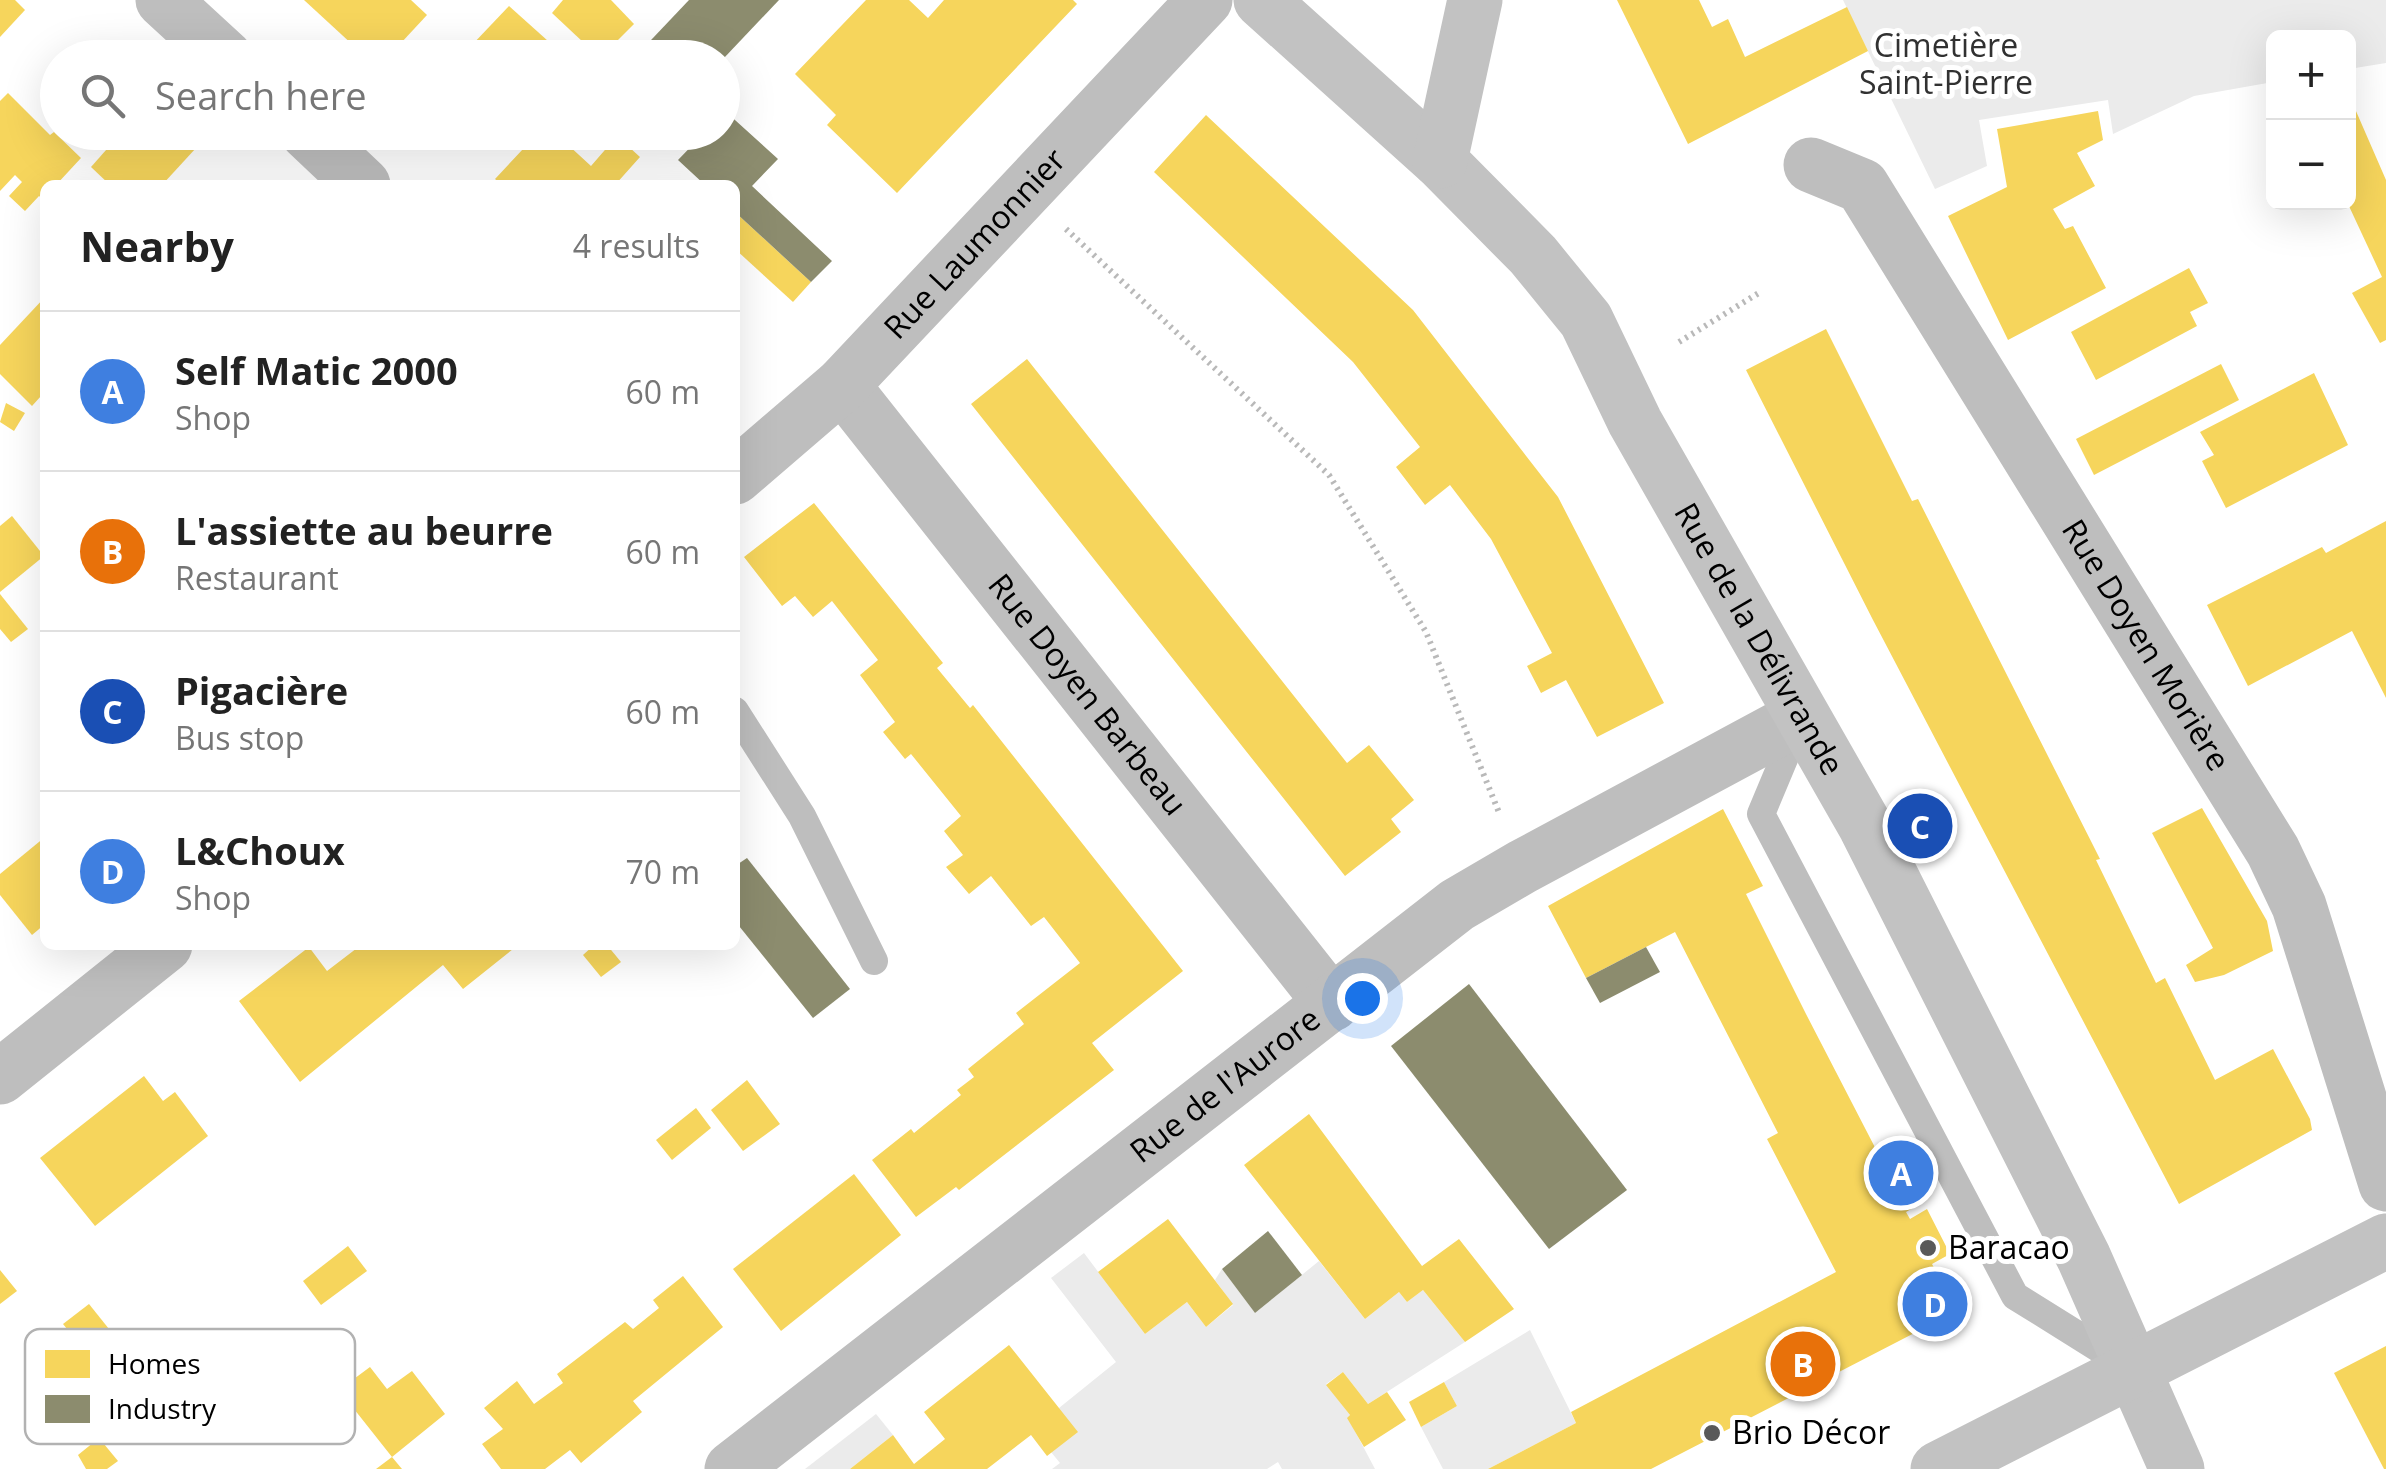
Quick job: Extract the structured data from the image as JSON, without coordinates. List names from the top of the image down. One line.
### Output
{"streets":{"main road":["Rue de la Délivrande"],"street":["Rue Laumonnier","Rue Doyen Morière","Rue Doyen Barbeau","Rue de l'Aurore"]},"crossings":[["Rue Laumonnier","Rue Doyen Barbeau"],["Rue de la Délivrande","Rue de l'Aurore"],["Rue Doyen Barbeau","Rue de l'Aurore"]],"parks":["Cimetière Saint-Pierre"],"places":["Baracao","Brio Décor"],"legend":["Homes","Industry"],"page":{"map_buttons":["+","−"],"search":"Search here","heading":["Nearby","4 results"],"list":[{"mark":"A","name":"Self Matic 2000","note":"Shop","value":"60 m"},{"mark":"B","name":"L'assiette au beurre","note":"Restaurant","value":"60 m"},{"mark":"C","name":"Pigacière","note":"Bus stop","value":"60 m"},{"mark":"D","name":"L&Choux","note":"Shop","value":"70 m"}],"pins":["C","A","D","B"]}}
